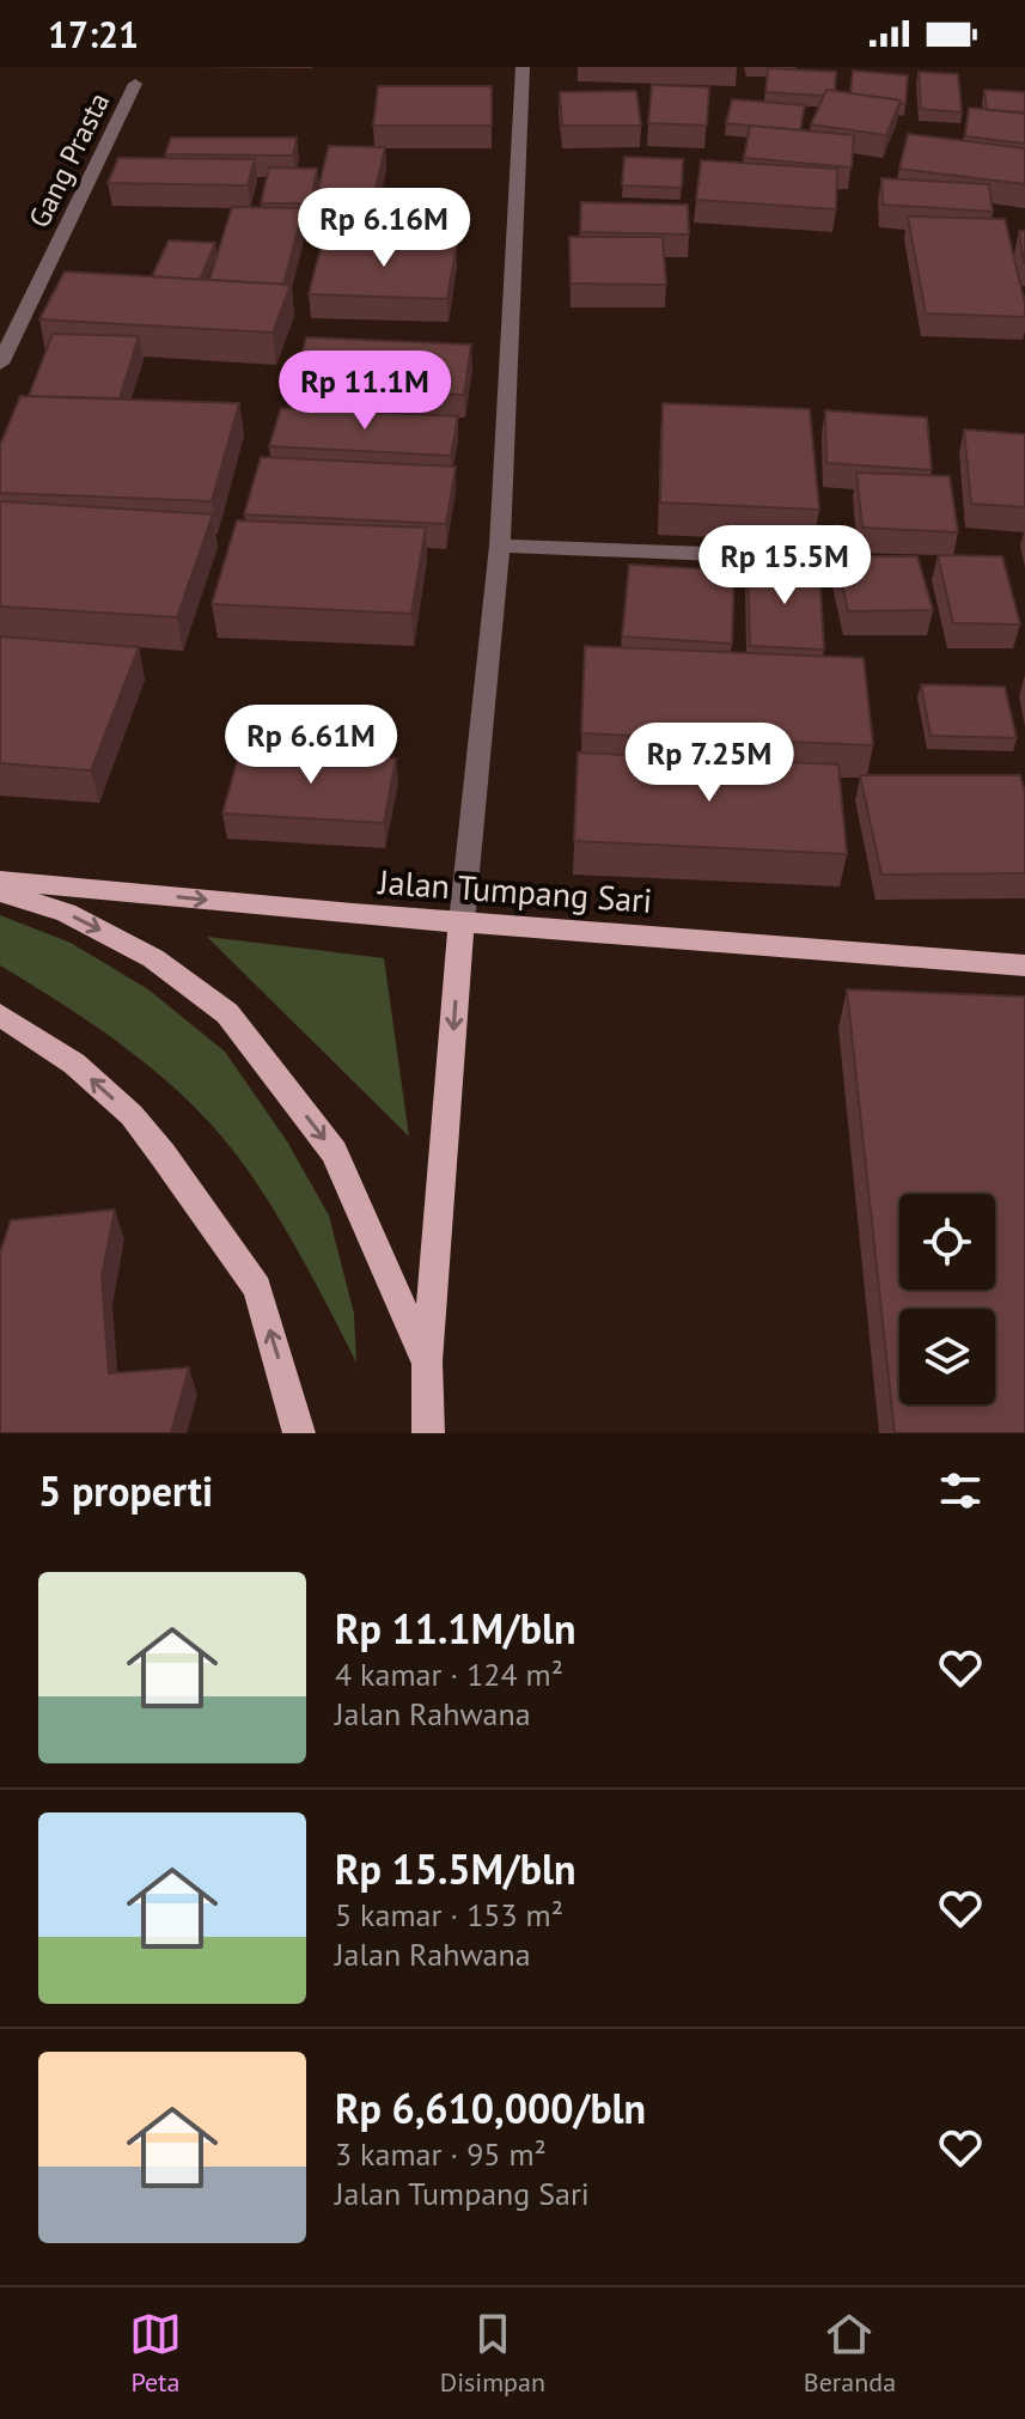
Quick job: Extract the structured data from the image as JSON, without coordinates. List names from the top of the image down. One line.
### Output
{"streets":{"main road":["Jalan Tumpang Sari"],"street":["Gang Prasta"]},"one_way":["Jalan Tumpang Sari"],"page":{"status":"17:21","price":["Rp 6.16M","Rp 11.1M","Rp 15.5M","Rp 6.61M","Rp 7.25M"],"heading":"5 properti","list":[{"name":"Rp 11.1M/bln","note":"4 kamar · 124 m² · Jalan Rahwana"},{"name":"Rp 15.5M/bln","note":"5 kamar · 153 m² · Jalan Rahwana"},{"name":"Rp 6,610,000/bln","note":"3 kamar · 95 m² · Jalan Tumpang Sari"}],"tabs":["Peta","Disimpan","Beranda"]}}
